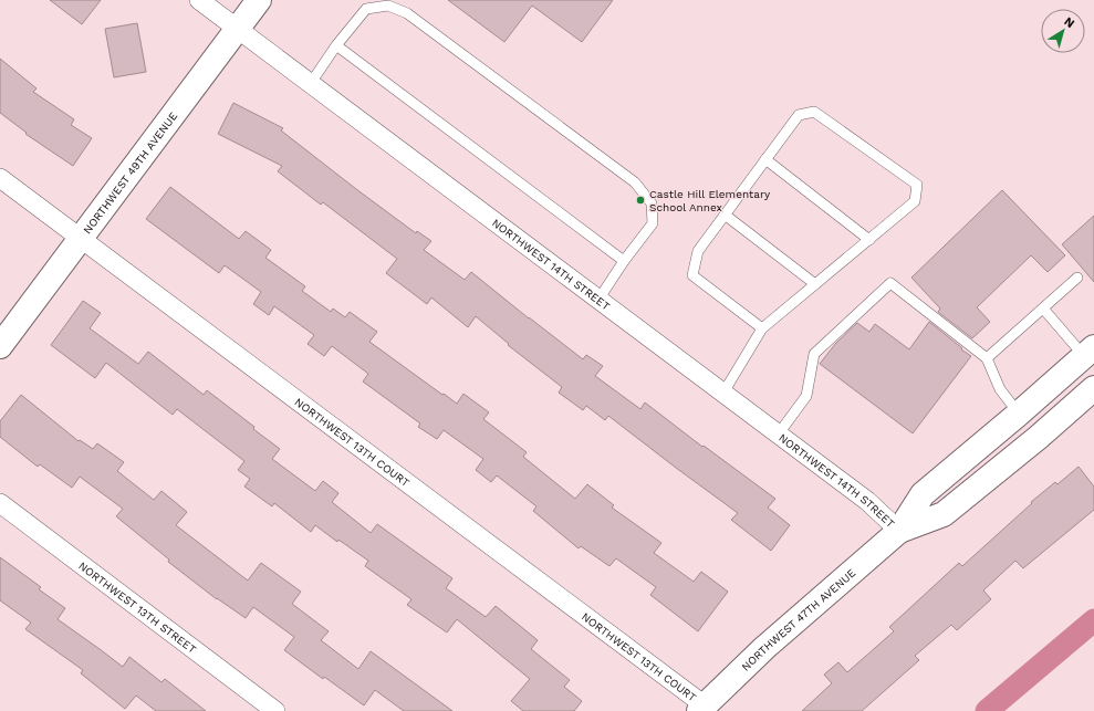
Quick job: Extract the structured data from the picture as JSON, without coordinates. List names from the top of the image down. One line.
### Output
{"streets":{"street":["NORTHWEST 49TH AVENUE","NORTHWEST 14TH STREET","NORTHWEST 13TH COURT","NORTHWEST 13TH STREET","NORTHWEST 47TH AVENUE"]},"crossings":[["NORTHWEST 49TH AVENUE","NORTHWEST 14TH STREET"],["NORTHWEST 49TH AVENUE","NORTHWEST 13TH COURT"],["NORTHWEST 14TH STREET","NORTHWEST 47TH AVENUE"],["NORTHWEST 13TH COURT","NORTHWEST 47TH AVENUE"]],"places":["Castle Hill Elementary School Annex"],"north":"top right"}
